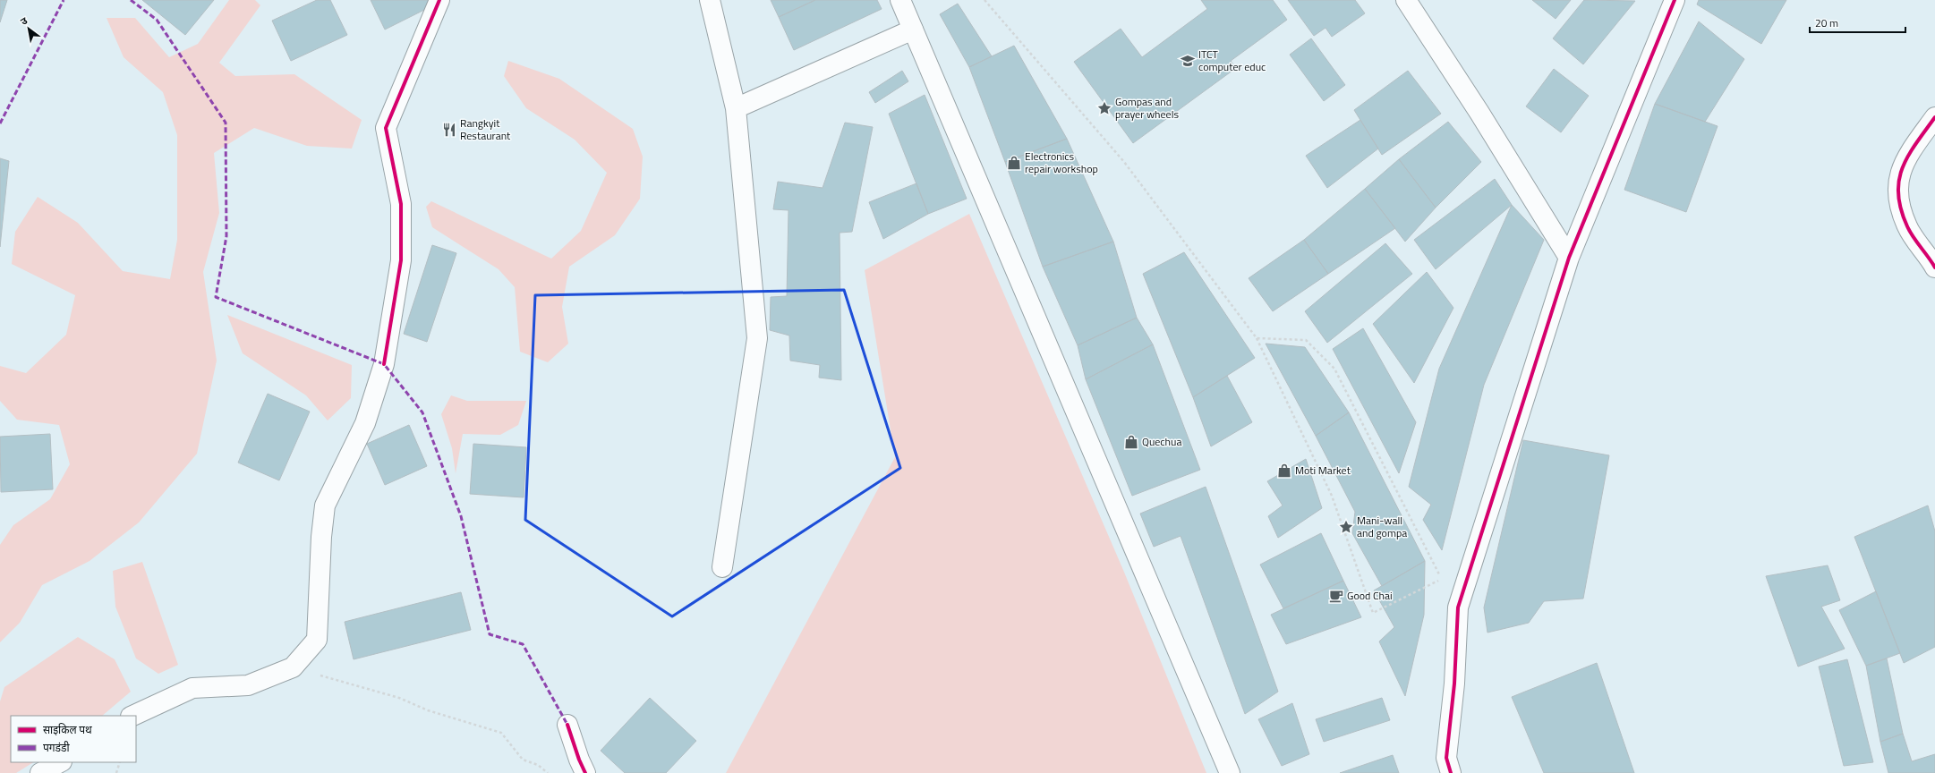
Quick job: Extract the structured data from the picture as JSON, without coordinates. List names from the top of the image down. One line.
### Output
{"places":{"school or university":["ITCT computer educ"],"place":["Gompas and prayer wheels","Mani-wall and gompa"],"restaurant":["Rangkyit Restaurant"],"shop":["Electronics repair workshop","Quechua","Moti Market"],"cafe":["Good Chai"]},"legend":["साइकिल पथ","पगडंडी"],"scale_bar":"20 m","north":"top left"}
